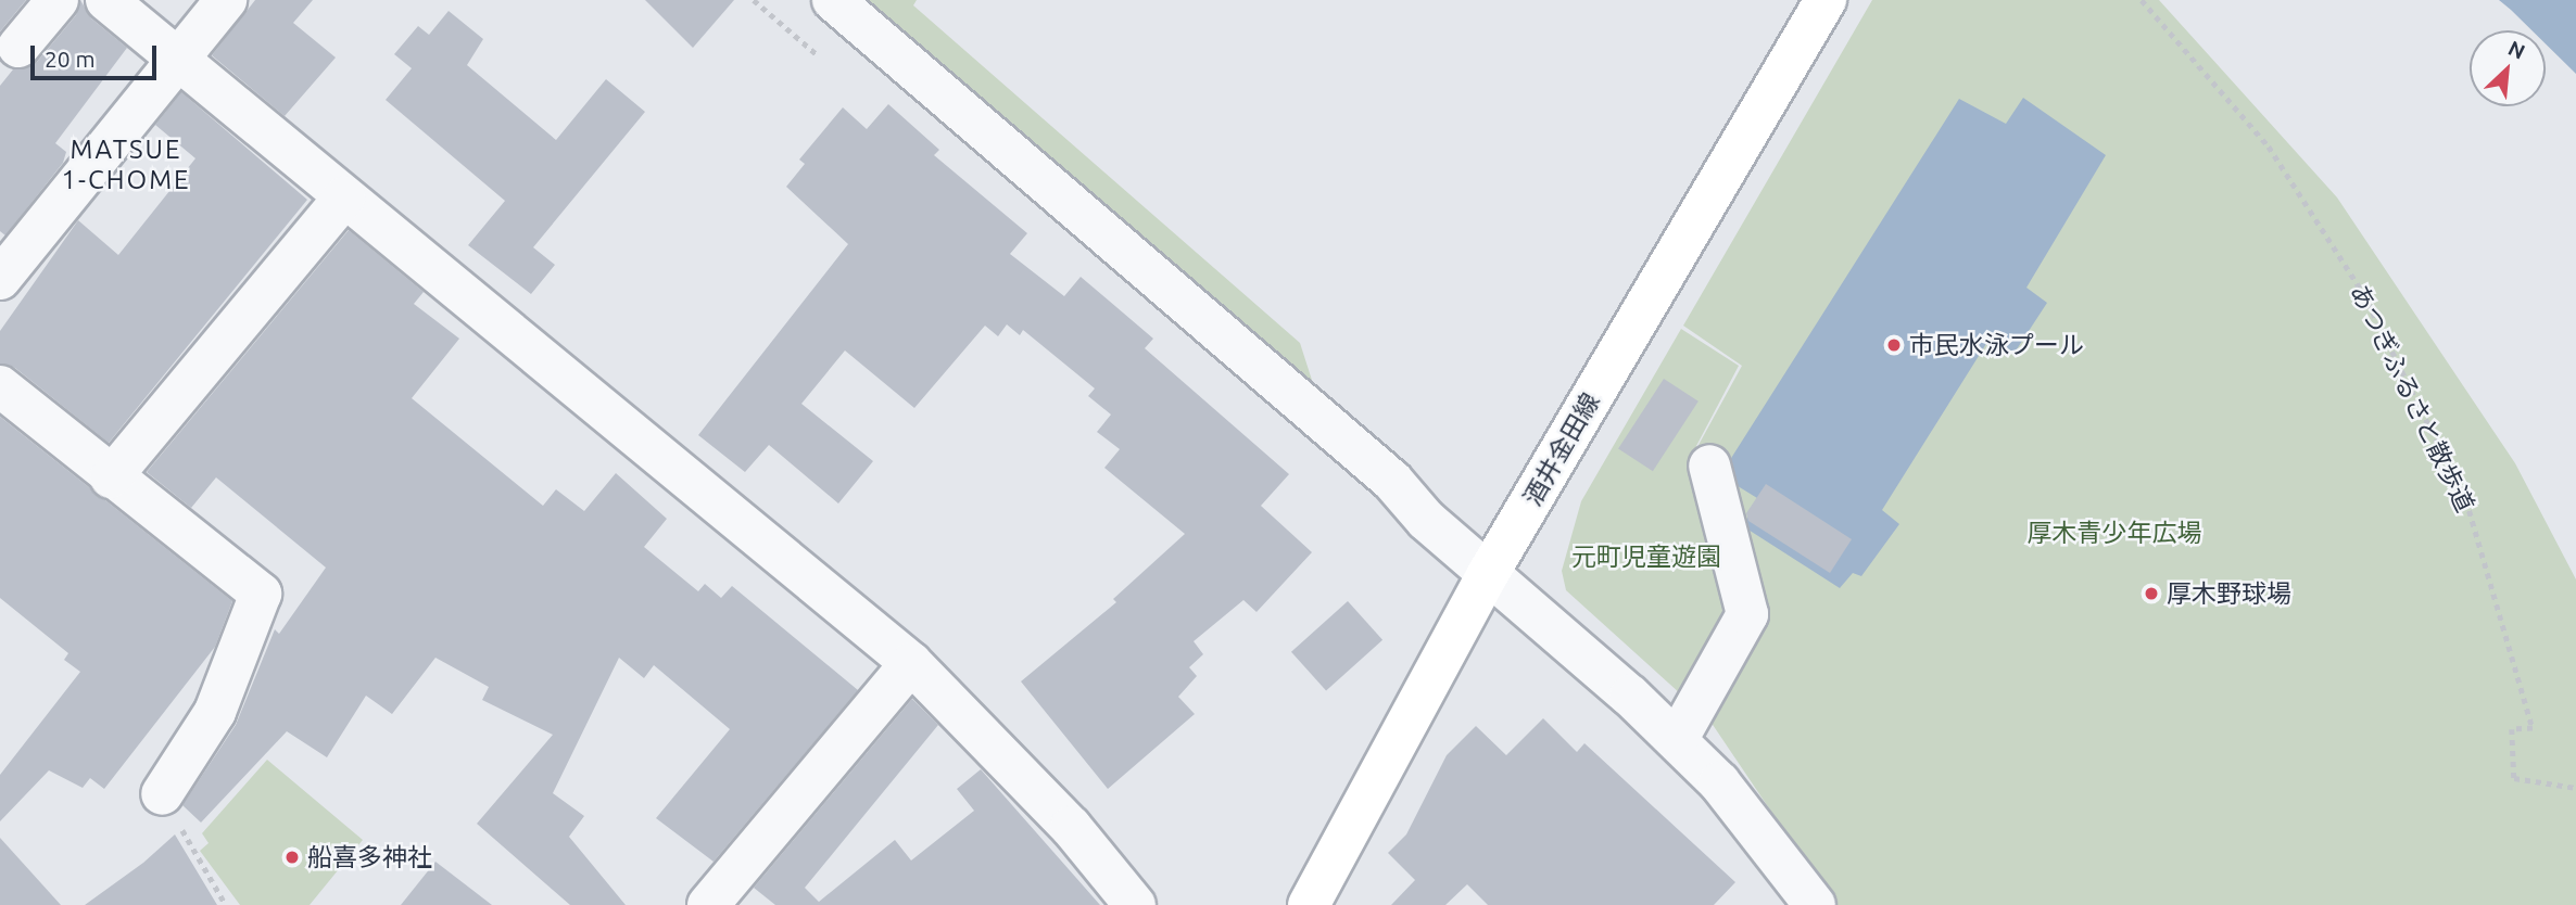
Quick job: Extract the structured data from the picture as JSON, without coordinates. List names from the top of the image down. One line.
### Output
{"streets":{"main road":["酒井金田線"],"path":["あつぎふるさと散歩道"]},"districts":["MATSUE 1-CHOME"],"parks":["厚木青少年広場","元町児童遊園"],"places":["市民水泳プール","厚木野球場","船喜多神社"],"scale_bar":"20 m","north":"top right"}
